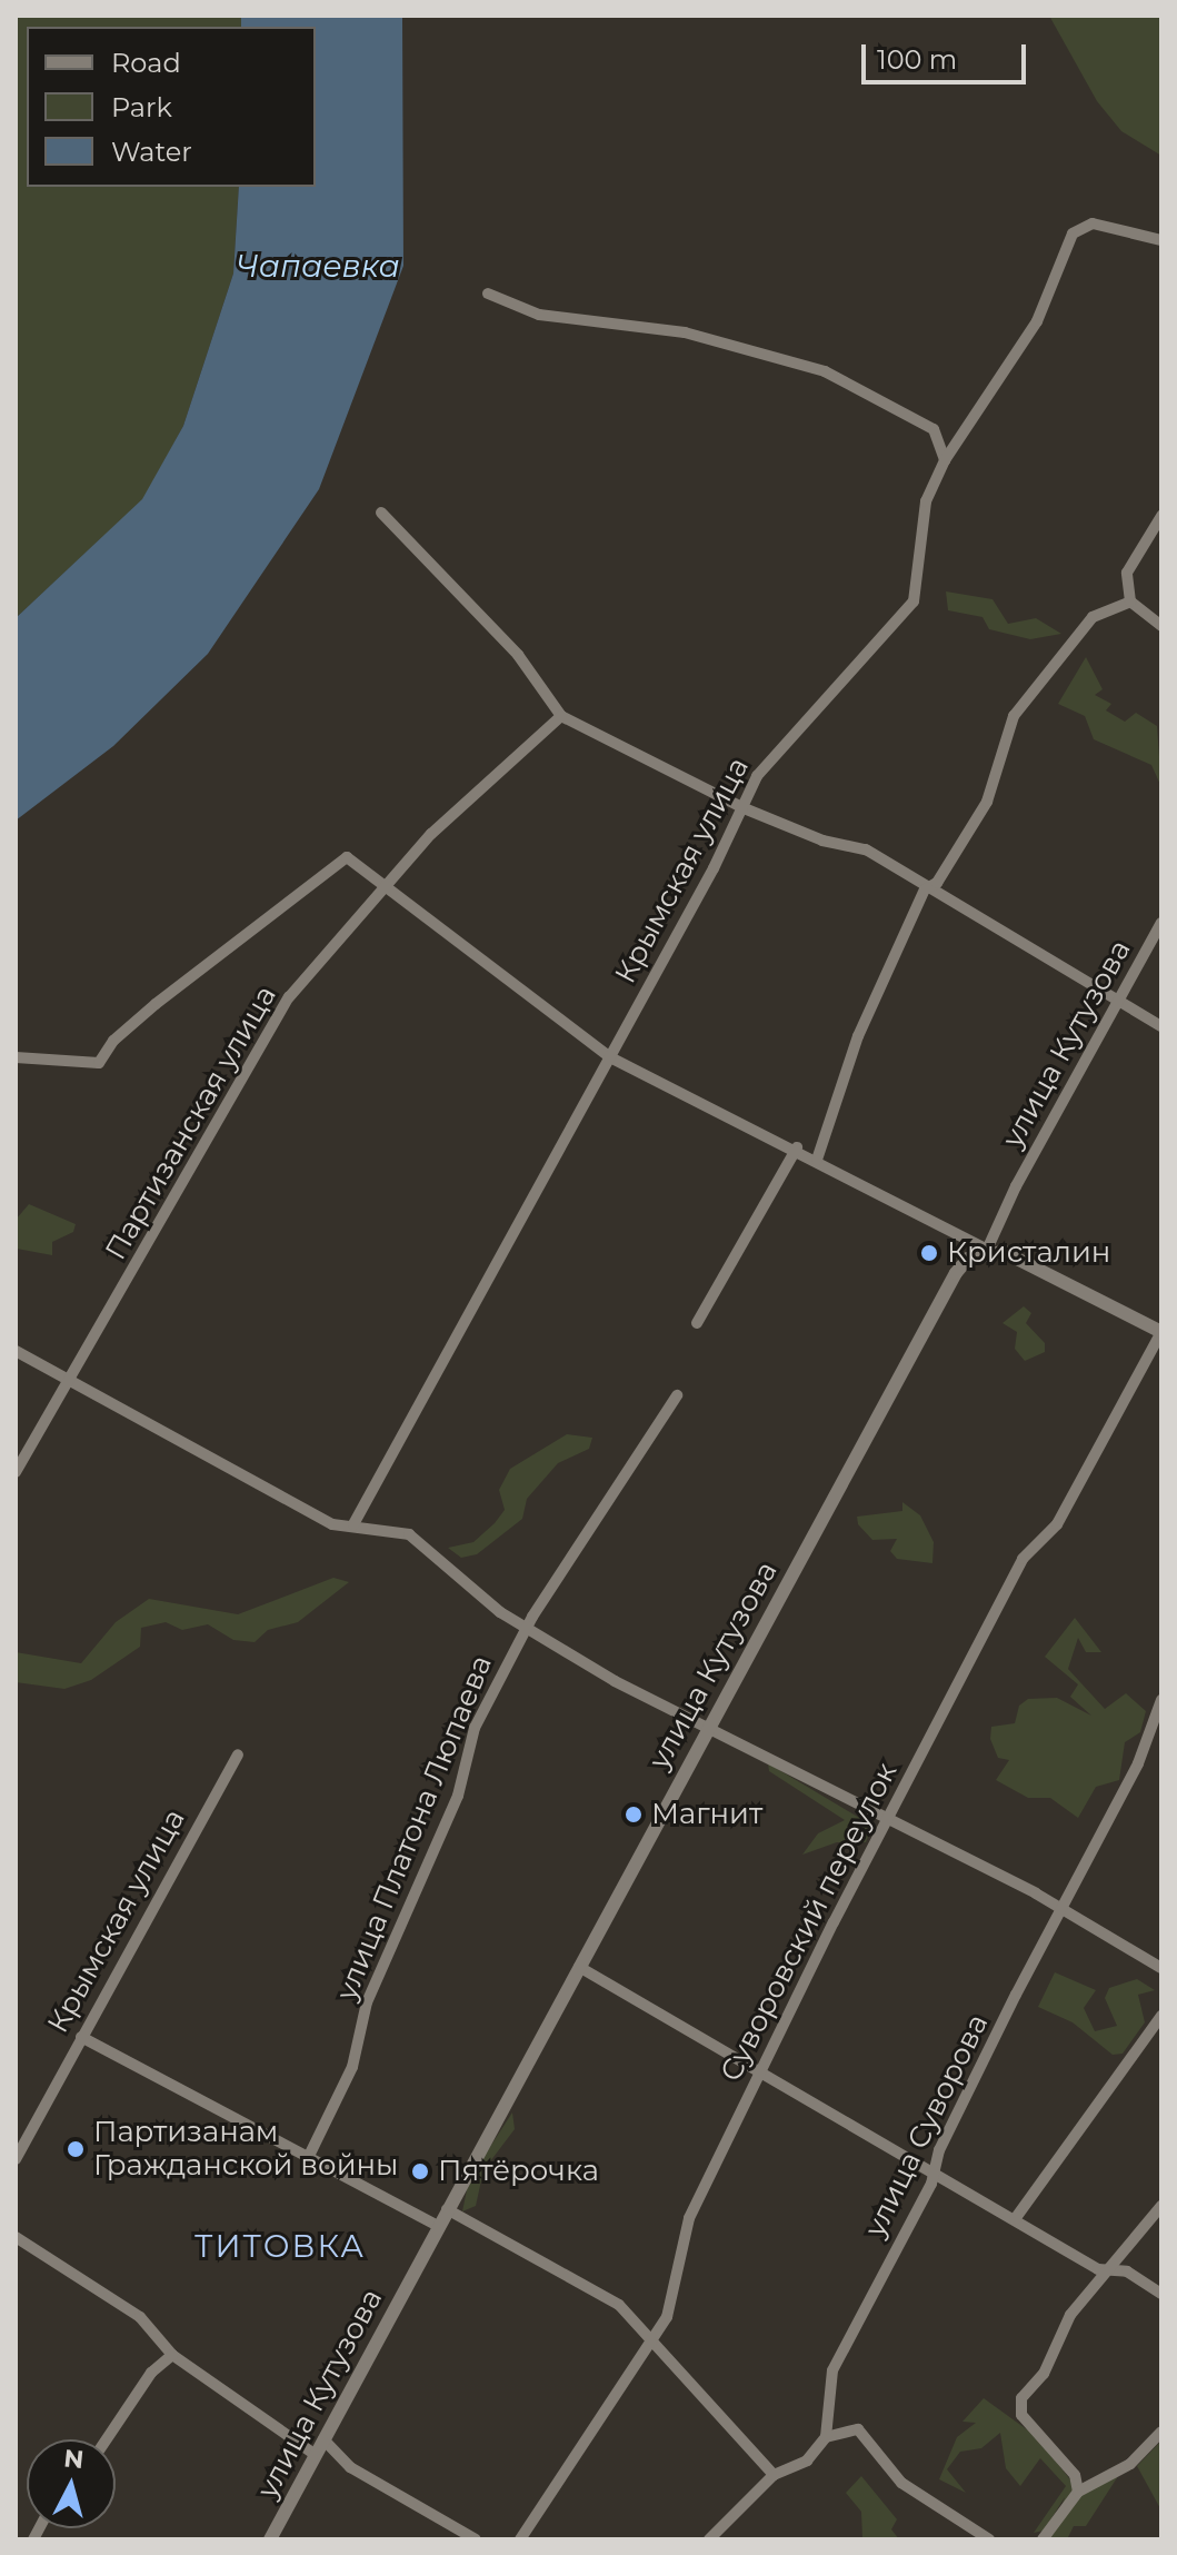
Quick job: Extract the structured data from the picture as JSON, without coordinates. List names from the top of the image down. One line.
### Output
{"streets":{"street":["Крымская улица","улица Кутузова","Партизанская улица","улица Платона Люпаева","Суворовский переулок","улица Суворова"]},"districts":["ТИТОВКА"],"water":["Чапаевка"],"places":["Кристалин","Магнит","Партизанам Гражданской войны","Пятёрочка"],"legend":["Road","Park","Water"],"scale_bar":"100 m","north":"top"}
